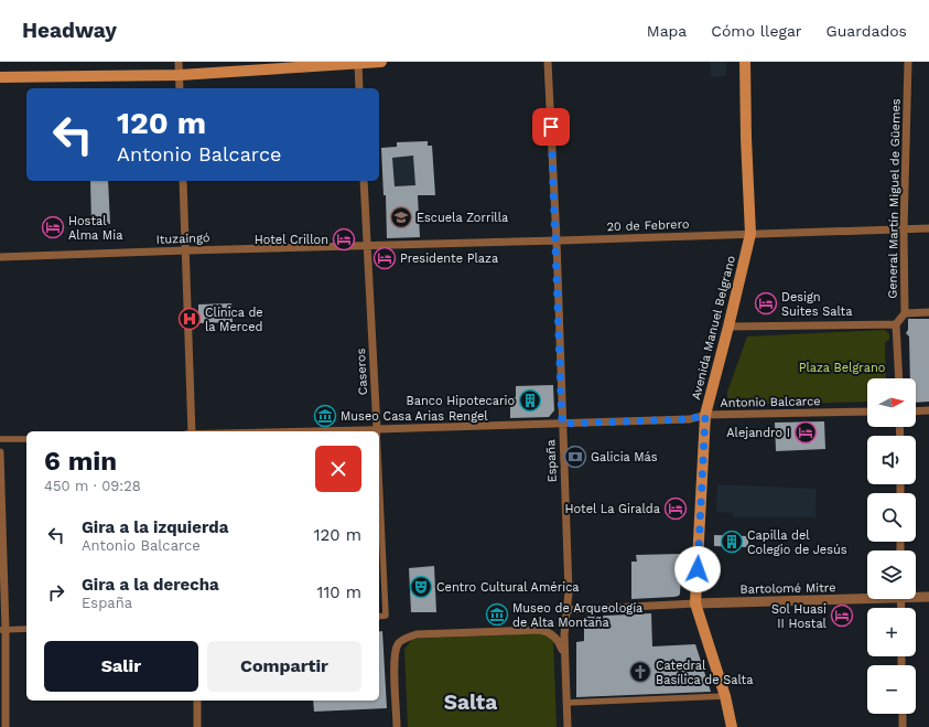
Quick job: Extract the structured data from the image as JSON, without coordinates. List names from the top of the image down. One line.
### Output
{"streets":{"main road":["Avenida Manuel Belgrano"],"street":["General Martín Miguel de Güemes","20 de Febrero","Ituzaingó","Caseros","Antonio Balcarce","España","Bartolomé Mitre"]},"crossings":[["General Martín Miguel de Güemes","20 de Febrero"],["20 de Febrero","Ituzaingó"],["20 de Febrero","Avenida Manuel Belgrano"],["20 de Febrero","Caseros"],["20 de Febrero","España"],["Ituzaingó","Caseros"],["Avenida Manuel Belgrano","Antonio Balcarce"],["Avenida Manuel Belgrano","Bartolomé Mitre"],["Caseros","Antonio Balcarce"],["Antonio Balcarce","España"],["España","Bartolomé Mitre"]],"districts":["Salta"],"parks":["Plaza Belgrano"],"places":{"school or university":["Escuela Zorrilla"],"hotel":["Hostal Alma Mia","Hotel Crillon","Presidente Plaza","Design Suites Salta","Alejandro I","Hotel La Giralda","Sol Huasi II Hostal"],"hospital":["Clínica de la Merced"],"building":["Banco Hipotecario","Capilla del Colegio de Jesús"],"museum":["Museo Casa Arias Rengel","Museo de Arqueología de Alta Montaña"],"bank":["Galicia Más"],"theatre":["Centro Cultural América"],"church":["Catedral Basílica de Salta"]},"north":"right","page":{"header":"Headway","nav":["Mapa","Cómo llegar","Guardados"],"turn":["120 m","Antonio Balcarce"],"map_buttons":["+","−"],"heading":["6 min","450 m · 09:28"],"list":[{"name":"Gira a la izquierda","note":"Antonio Balcarce","value":"120 m"},{"name":"Gira a la derecha","note":"España","value":"110 m"}],"buttons":["Salir","Compartir"]}}
